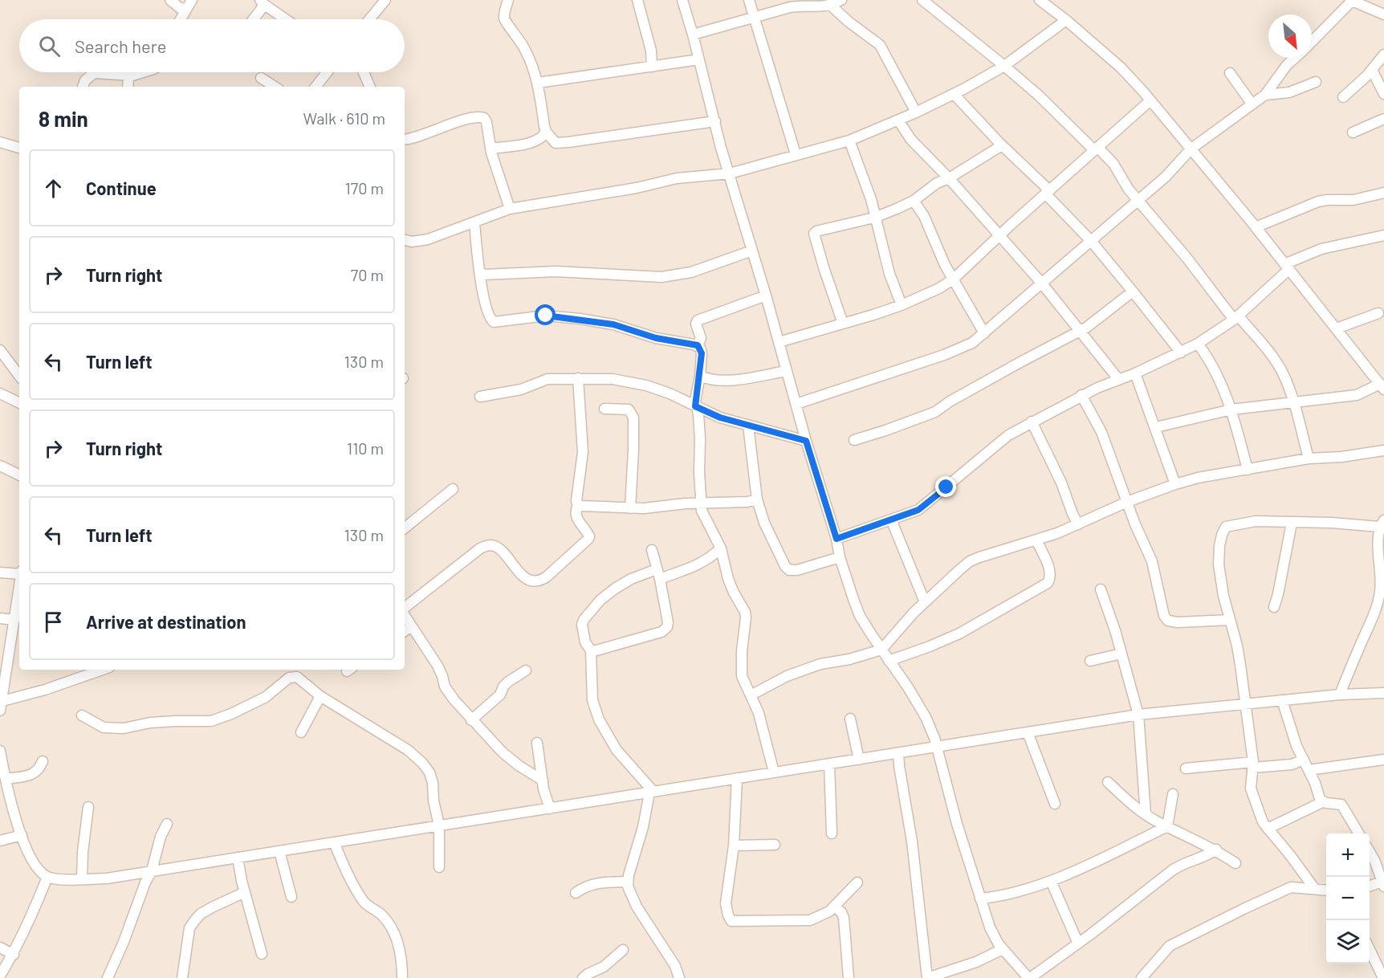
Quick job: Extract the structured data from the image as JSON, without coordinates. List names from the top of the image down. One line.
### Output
{"north":"bottom right","page":{"search":"Search here","heading":["8 min","Walk · 610 m"],"list":[["Continue","170 m"],["Turn right","70 m"],["Turn left","130 m"],["Turn right","110 m"],["Turn left","130 m"],"Arrive at destination"],"map_buttons":["+","−"]}}
